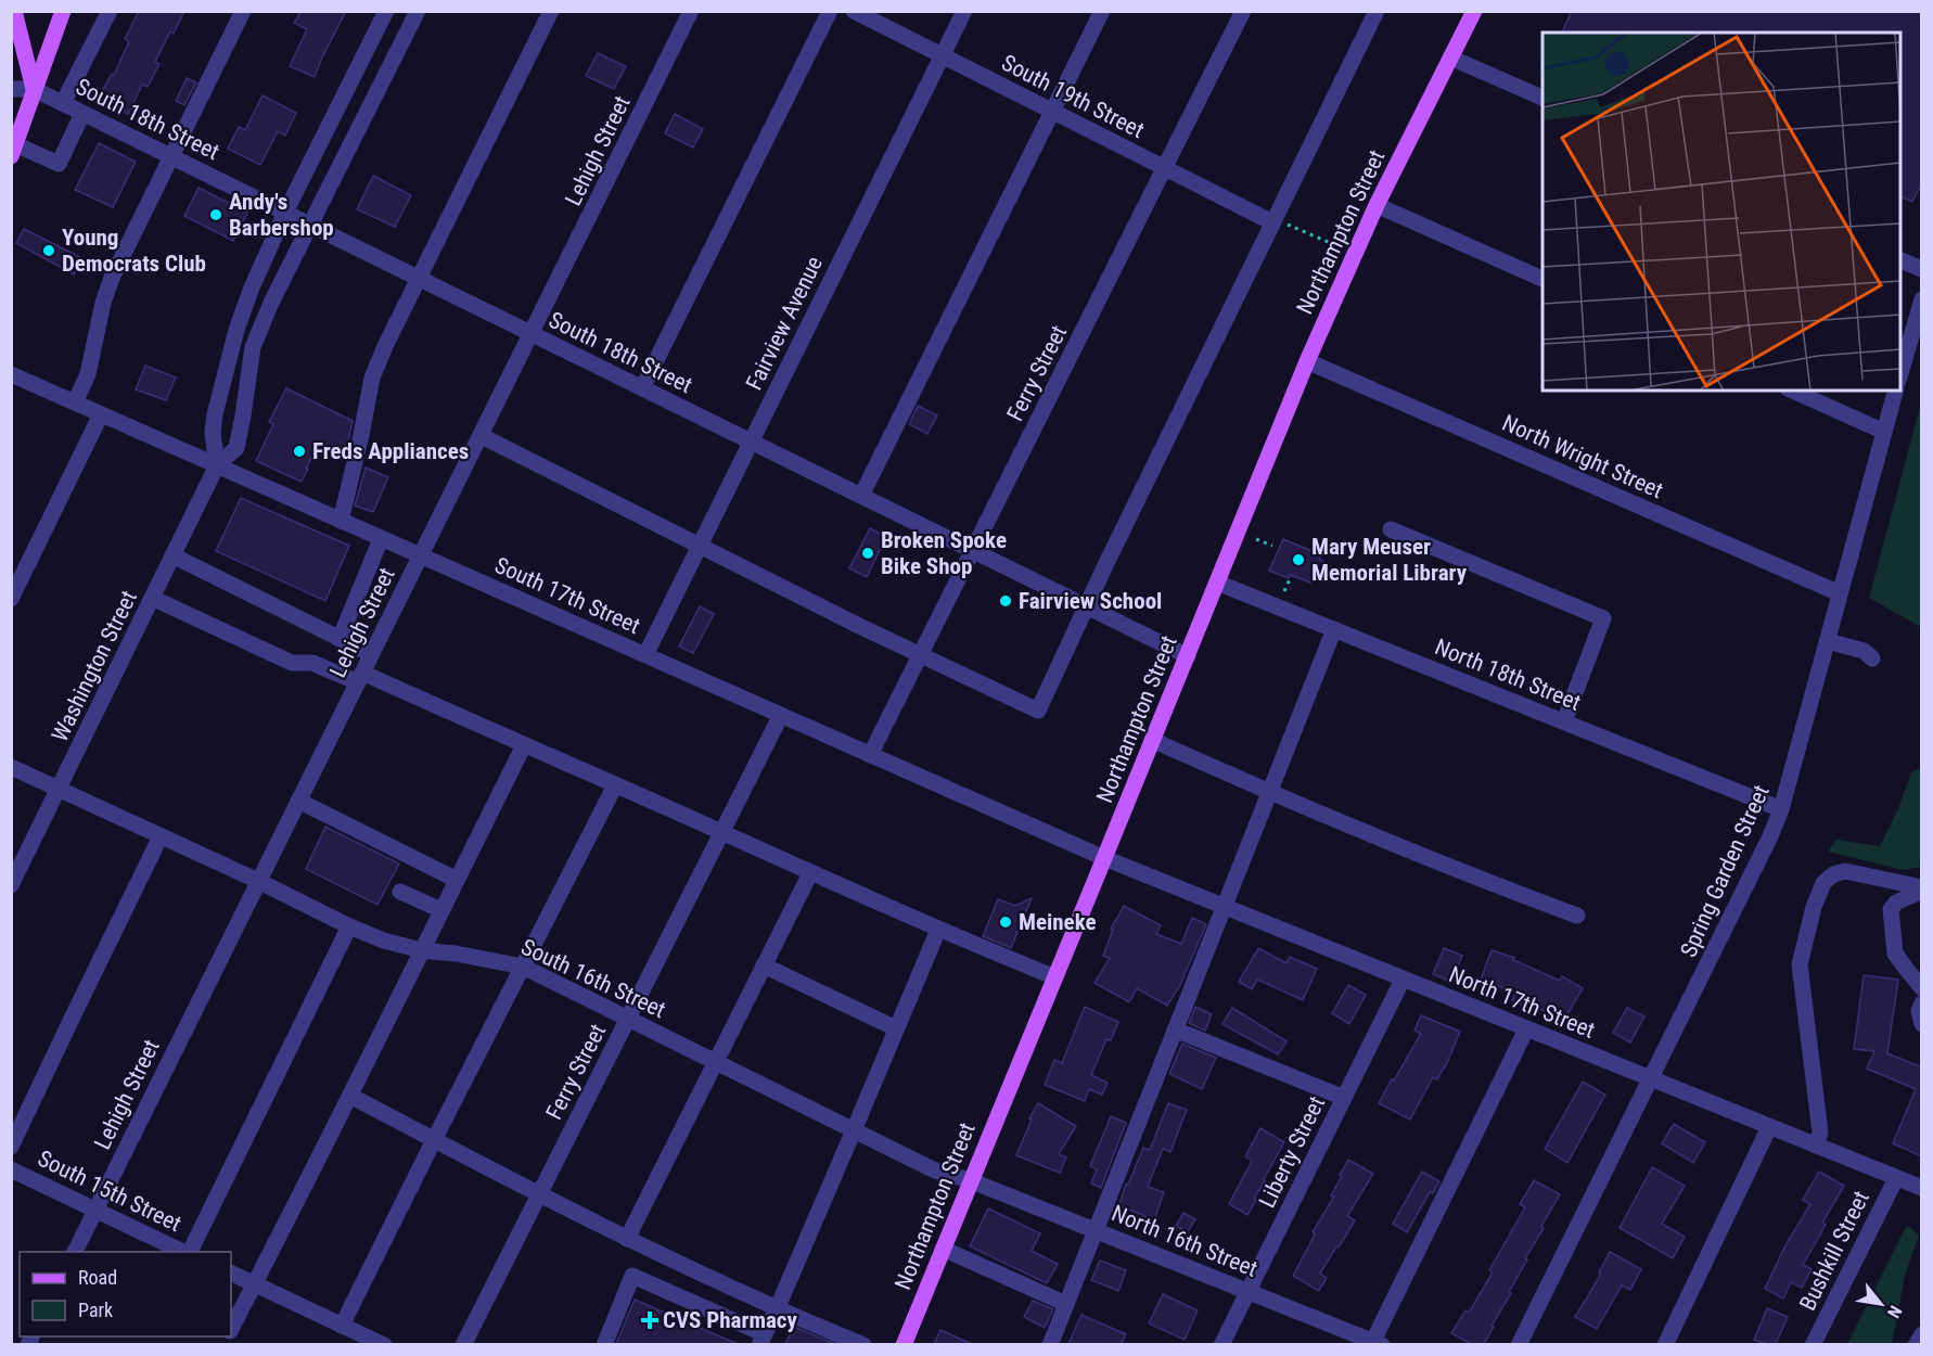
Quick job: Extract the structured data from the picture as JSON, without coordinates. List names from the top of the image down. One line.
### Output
{"streets":{"main road":["Northampton Street"],"street":["South 19th Street","South 18th Street","Lehigh Street","Fairview Avenue","Ferry Street","North Wright Street","South 17th Street","Washington Street","North 18th Street","Spring Garden Street","South 16th Street","North 17th Street","Liberty Street","South 15th Street","North 16th Street","Bushkill Street"]},"crossings":[["South 19th Street","Fairview Avenue"],["South 19th Street","Ferry Street"],["South 18th Street","Lehigh Street"],["South 18th Street","Northampton Street"],["South 18th Street","Fairview Avenue"],["South 18th Street","Ferry Street"],["South 18th Street","Washington Street"],["Lehigh Street","South 17th Street"],["Lehigh Street","South 16th Street"],["Lehigh Street","South 15th Street"],["Northampton Street","North Wright Street"],["Northampton Street","South 17th Street"],["Northampton Street","North 18th Street"],["Northampton Street","South 16th Street"],["Northampton Street","North 17th Street"],["Northampton Street","North 16th Street"],["Fairview Avenue","South 17th Street"],["Ferry Street","South 17th Street"],["Ferry Street","South 16th Street"],["North Wright Street","Spring Garden Street"],["South 17th Street","Washington Street"],["South 17th Street","North 17th Street"],["Washington Street","South 16th Street"],["North 18th Street","Spring Garden Street"],["Spring Garden Street","North 17th Street"],["South 16th Street","North 16th Street"],["North 17th Street","Liberty Street"],["North 17th Street","Bushkill Street"],["Liberty Street","North 16th Street"]],"places":{"other":["Andy's Barbershop","Young Democrats Club","Freds Appliances","Broken Spoke Bike Shop","Mary Meuser Memorial Library","Fairview School","Meineke"],"health":["CVS Pharmacy"]},"legend":["Road","Park"],"north":"bottom right"}
